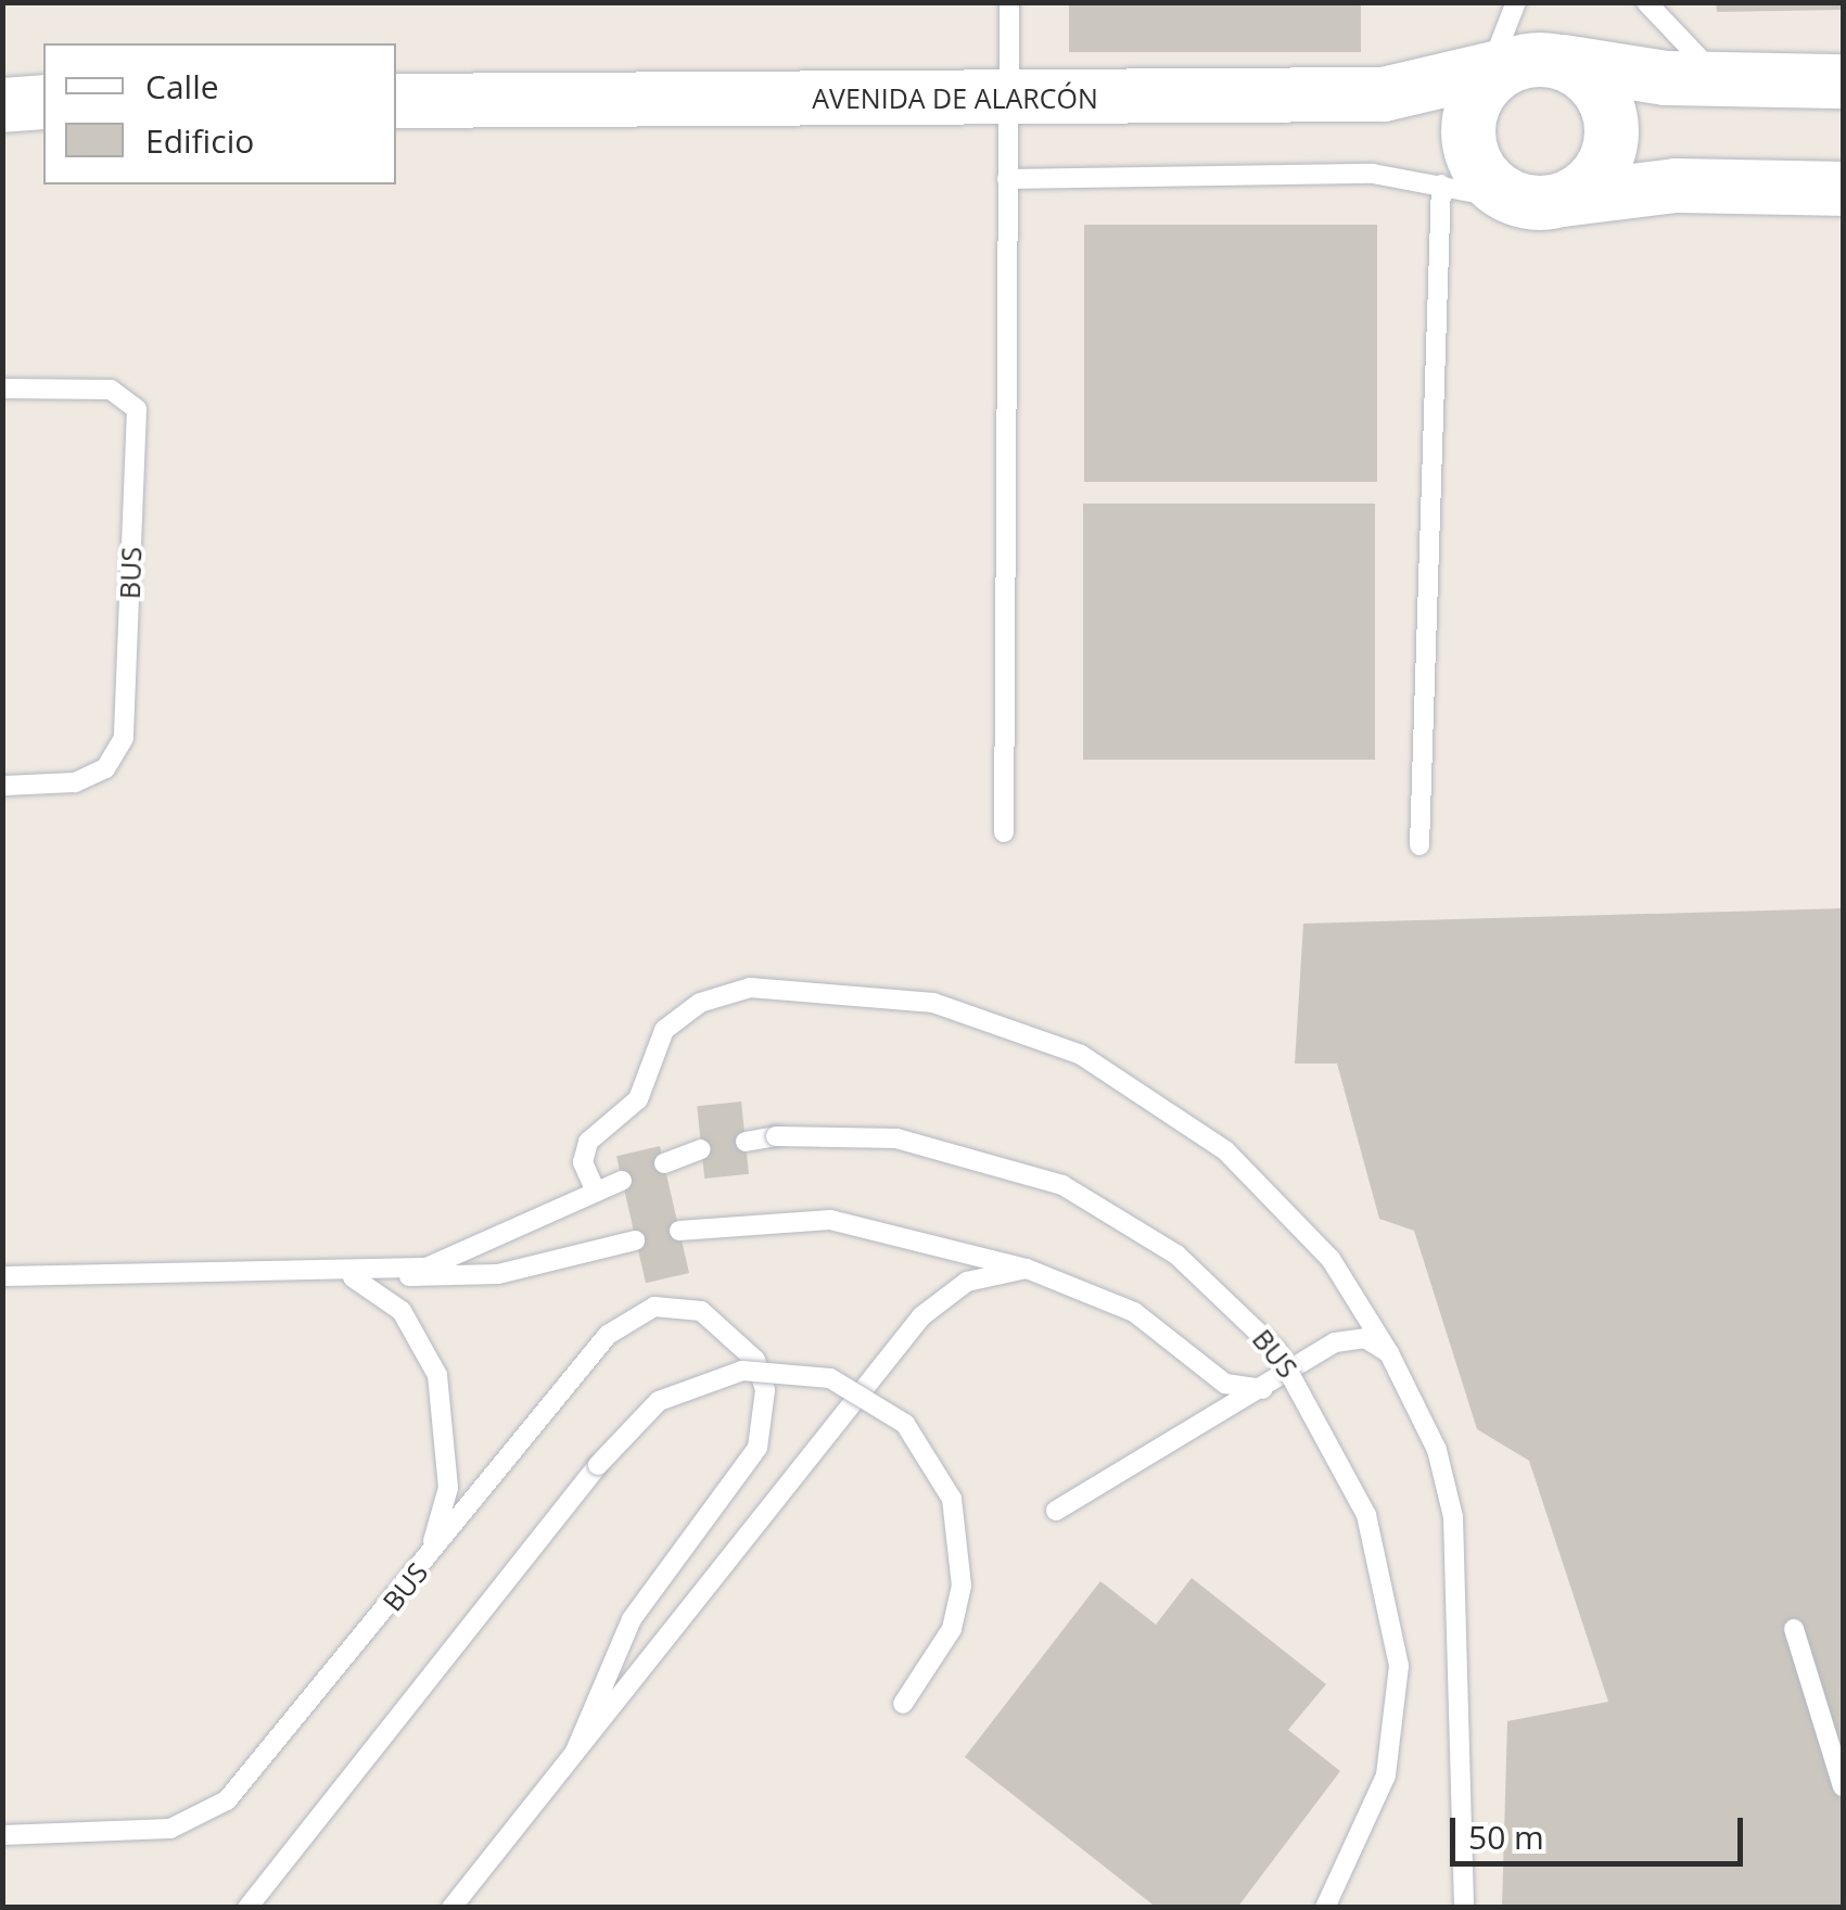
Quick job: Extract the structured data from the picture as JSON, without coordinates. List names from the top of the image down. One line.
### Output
{"streets":{"main road":["AVENIDA DE ALARCÓN"],"lane":["BUS"]},"legend":["Calle","Edificio"],"scale_bar":"50 m"}
